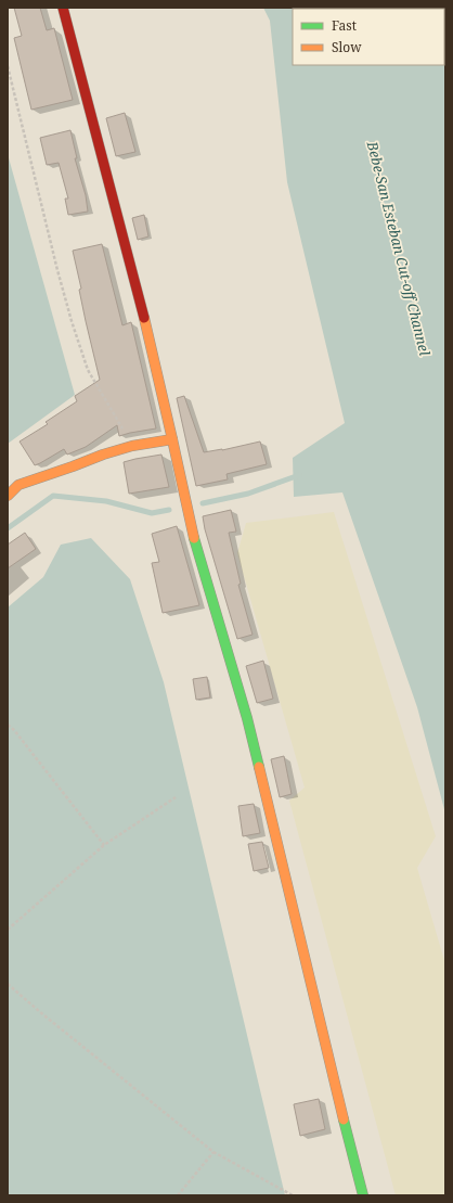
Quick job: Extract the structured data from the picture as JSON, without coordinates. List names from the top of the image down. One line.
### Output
{"water":["Bebe-San Esteban Cut-off Channel"],"legend":["Fast","Slow"]}
